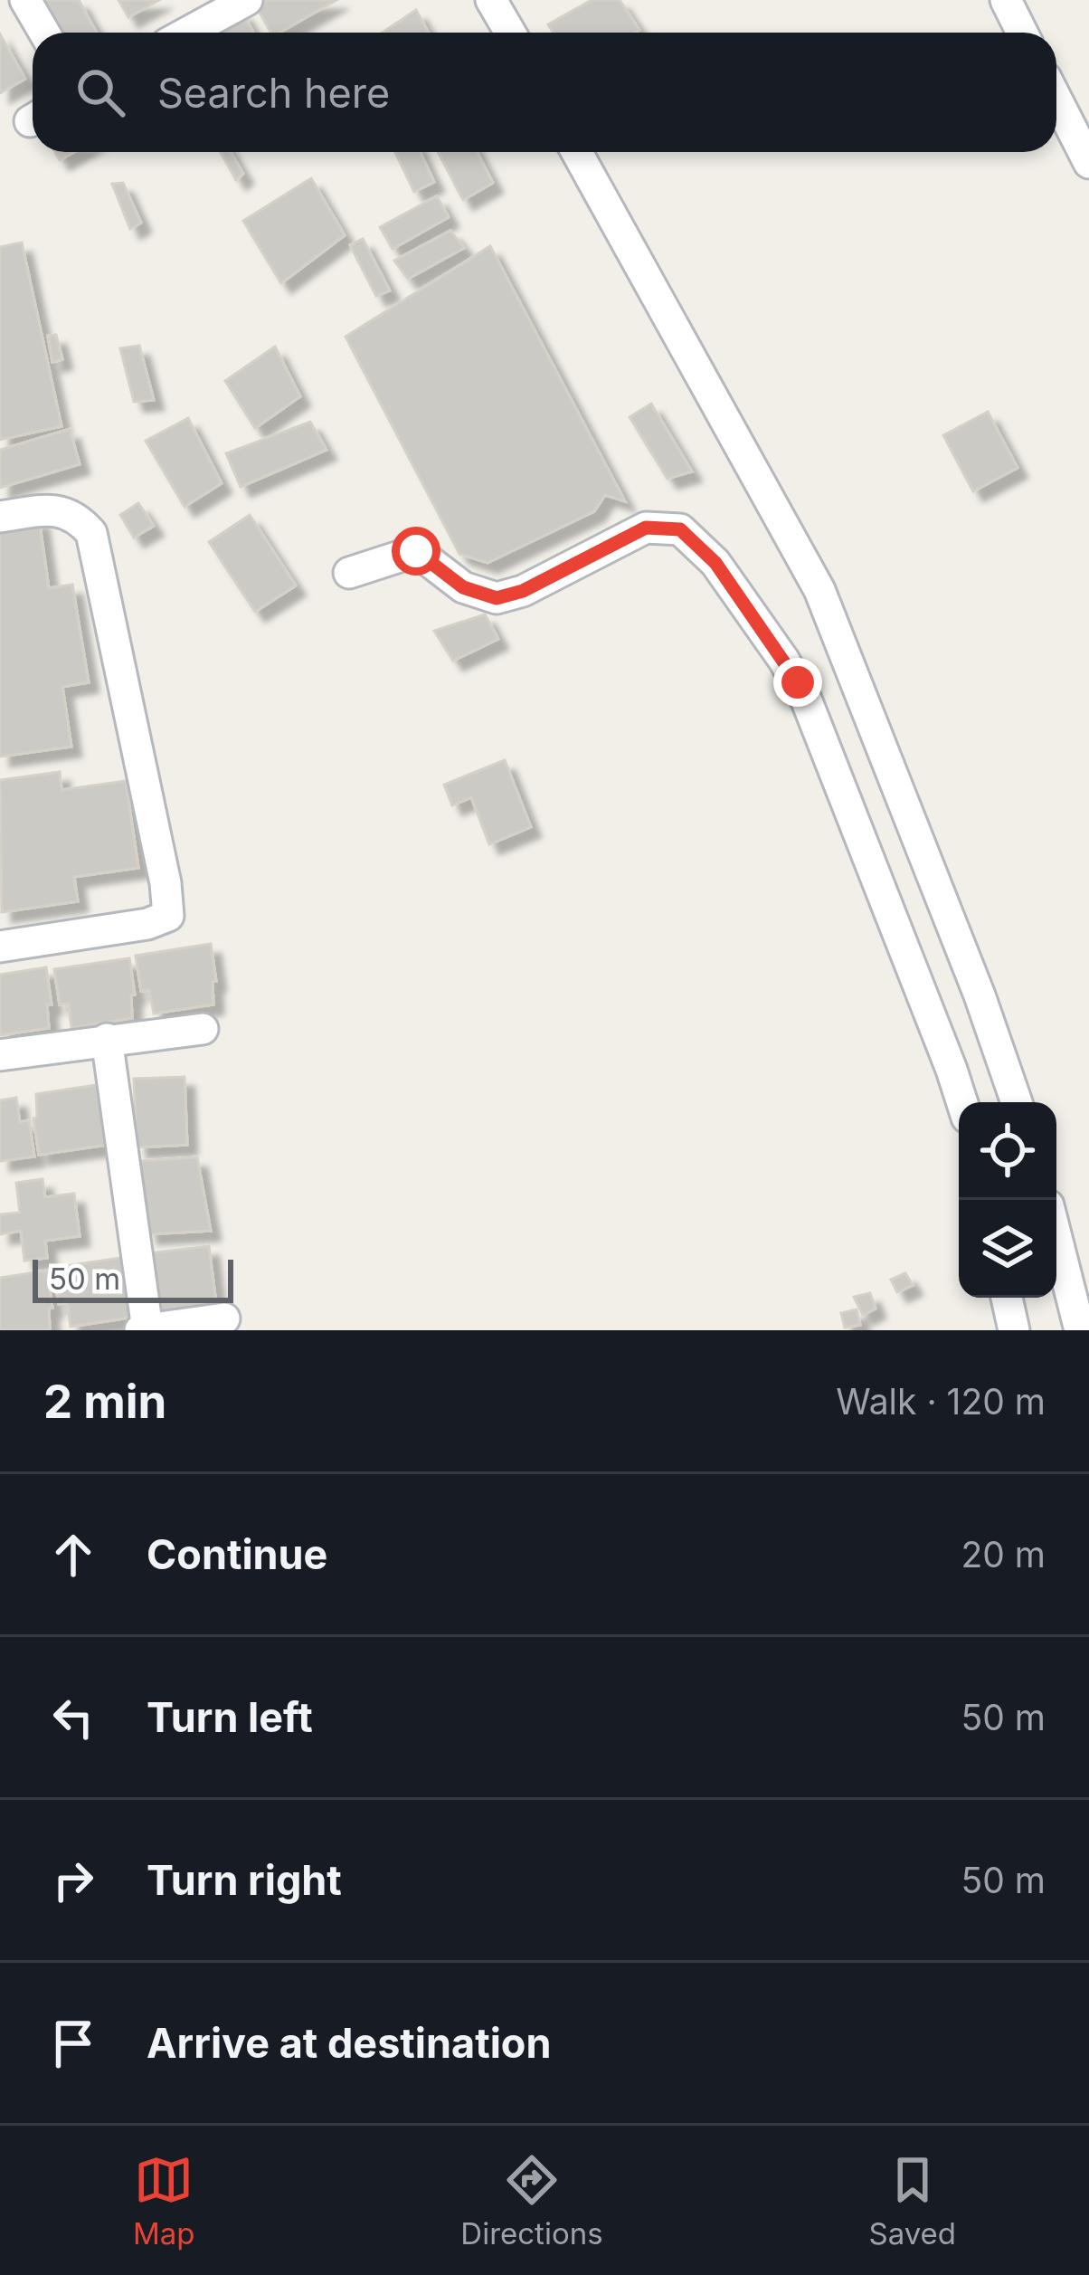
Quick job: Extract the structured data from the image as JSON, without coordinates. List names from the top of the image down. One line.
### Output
{"scale_bar":"50 m","page":{"search":"Search here","scale":"50 m","heading":["2 min","Walk · 120 m"],"list":[["Continue","20 m"],["Turn left","50 m"],["Turn right","50 m"],"Arrive at destination"],"nav":["Map","Directions","Saved"]}}
